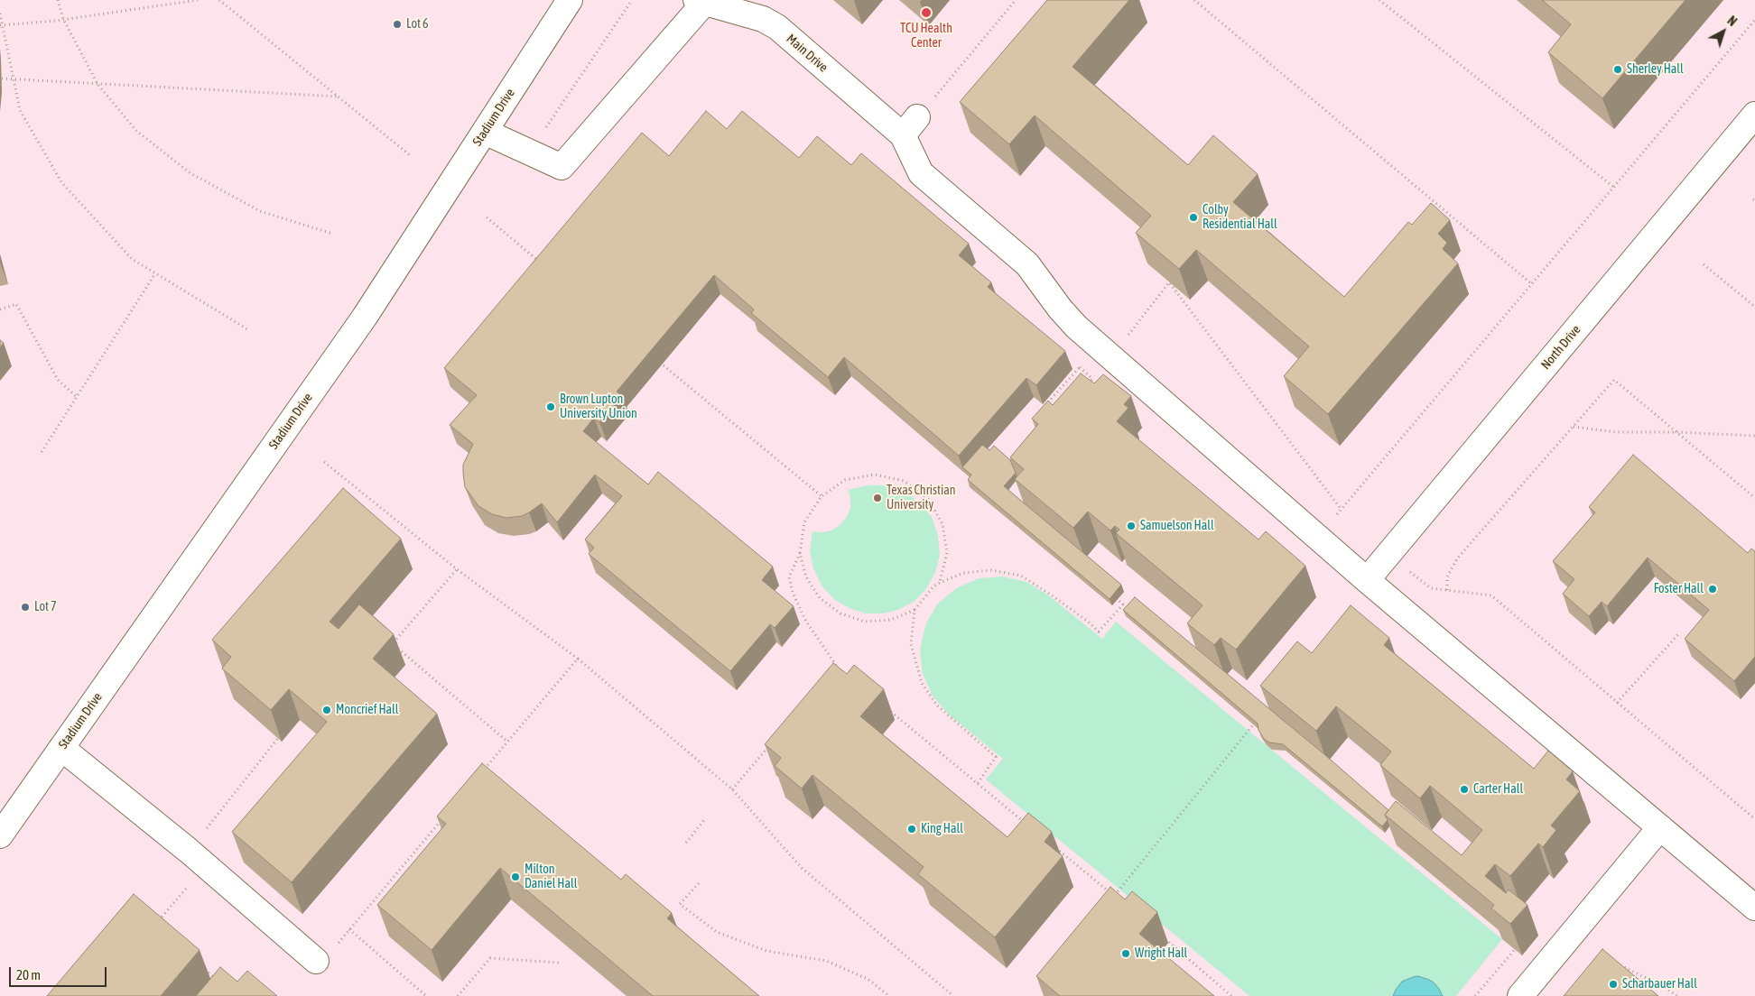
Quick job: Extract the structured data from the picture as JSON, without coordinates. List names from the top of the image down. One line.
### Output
{"streets":{"street":["Main Drive","Stadium Drive","North Drive"]},"places":["TCU Health Center","Lot 6","Sherley Hall","Colby Residential Hall","Brown Lupton University Union","Texas Christian University","Samuelson Hall","Foster Hall","Lot 7","Moncrief Hall","Carter Hall","King Hall","Milton Daniel Hall","Wright Hall","Scharbauer Hall"],"scale_bar":"20 m","north":"top right"}
